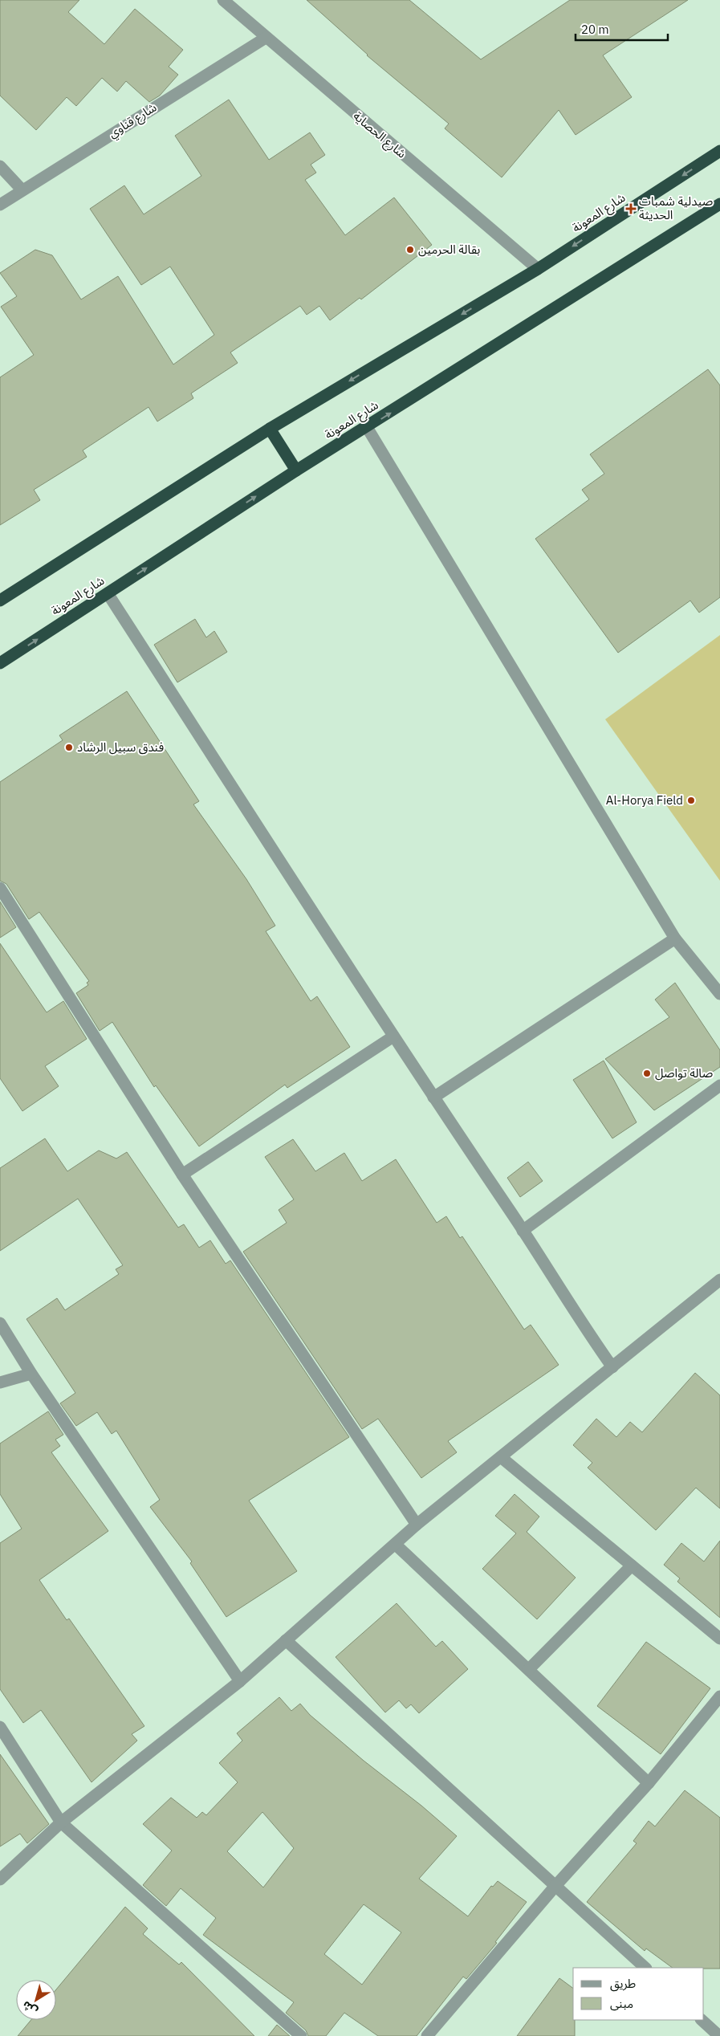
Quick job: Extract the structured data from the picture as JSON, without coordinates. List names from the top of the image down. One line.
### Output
{"streets":{"highway":["شارع المعونة"],"street":["شارع قناوي","شارع الحصاية"]},"crossings":[["شارع قناوي","شارع الحصاية"],["شارع الحصاية","شارع المعونة"]],"places":{"health":["صيدلية شمبات الحديثة"],"other":["بقالة الحرمين","فندق سبيل الرشاد","Al-Horya Field","صالة تواصل"]},"legend":["طريق","مبنى"],"scale_bar":"20 m","north":"bottom left"}
